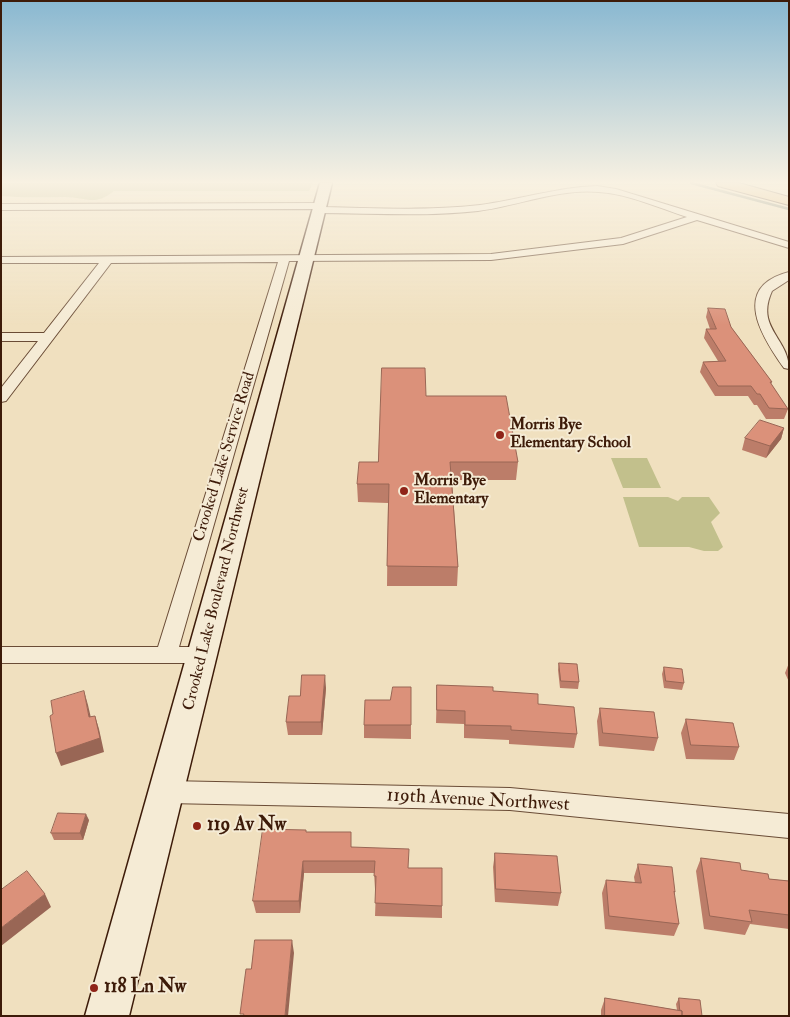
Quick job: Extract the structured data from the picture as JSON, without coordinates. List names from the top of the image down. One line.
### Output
{"streets":{"street":["Crooked Lake Service Road","Crooked Lake Boulevard Northwest","119th Avenue Northwest"]},"crossings":[["Crooked Lake Service Road","Crooked Lake Boulevard Northwest"],["Crooked Lake Boulevard Northwest","119th Avenue Northwest"]],"places":["Morris Bye Elementary School","Morris Bye Elementary","119 Av Nw","118 Ln Nw"]}
